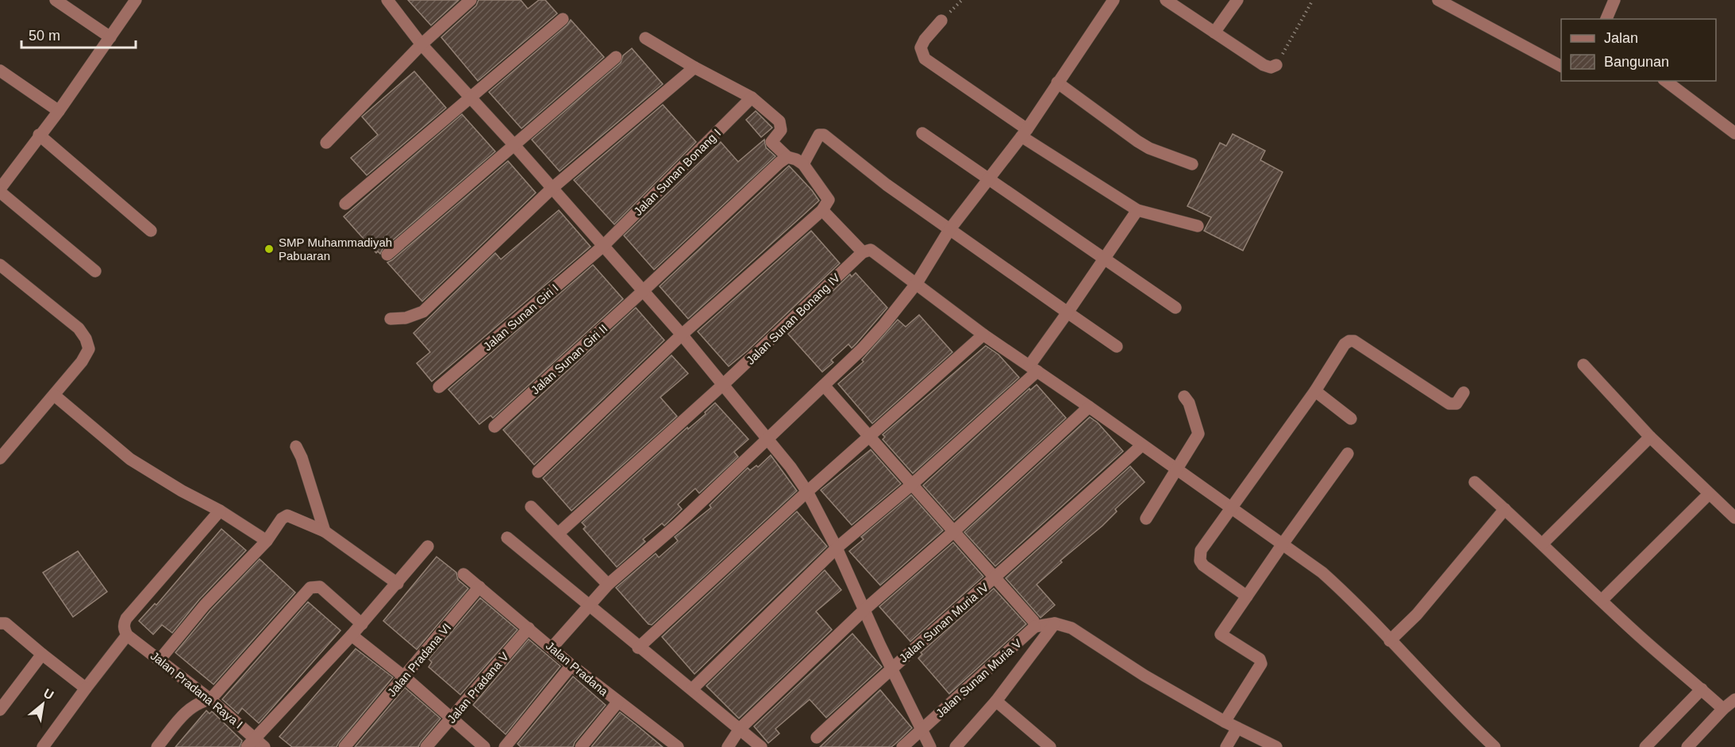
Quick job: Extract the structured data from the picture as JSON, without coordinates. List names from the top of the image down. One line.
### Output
{"streets":{"street":["Jalan Sunan Bonang I","Jalan Sunan Giri I","Jalan Sunan Bonang IV","Jalan Sunan Giri II","Jalan Sunan Muria IV","Jalan Pradana VI","Jalan Pradana","Jalan Sunan Muria V","Jalan Pradana V","Jalan Pradana Raya I"]},"crossings":[["Jalan Sunan Bonang I","Jalan Sunan Giri I"],["Jalan Pradana VI","Jalan Pradana"],["Jalan Pradana","Jalan Pradana V"]],"places":["SMP Muhammadiyah Pabuaran"],"legend":["Jalan","Bangunan"],"scale_bar":"50 m","north":"top right"}
